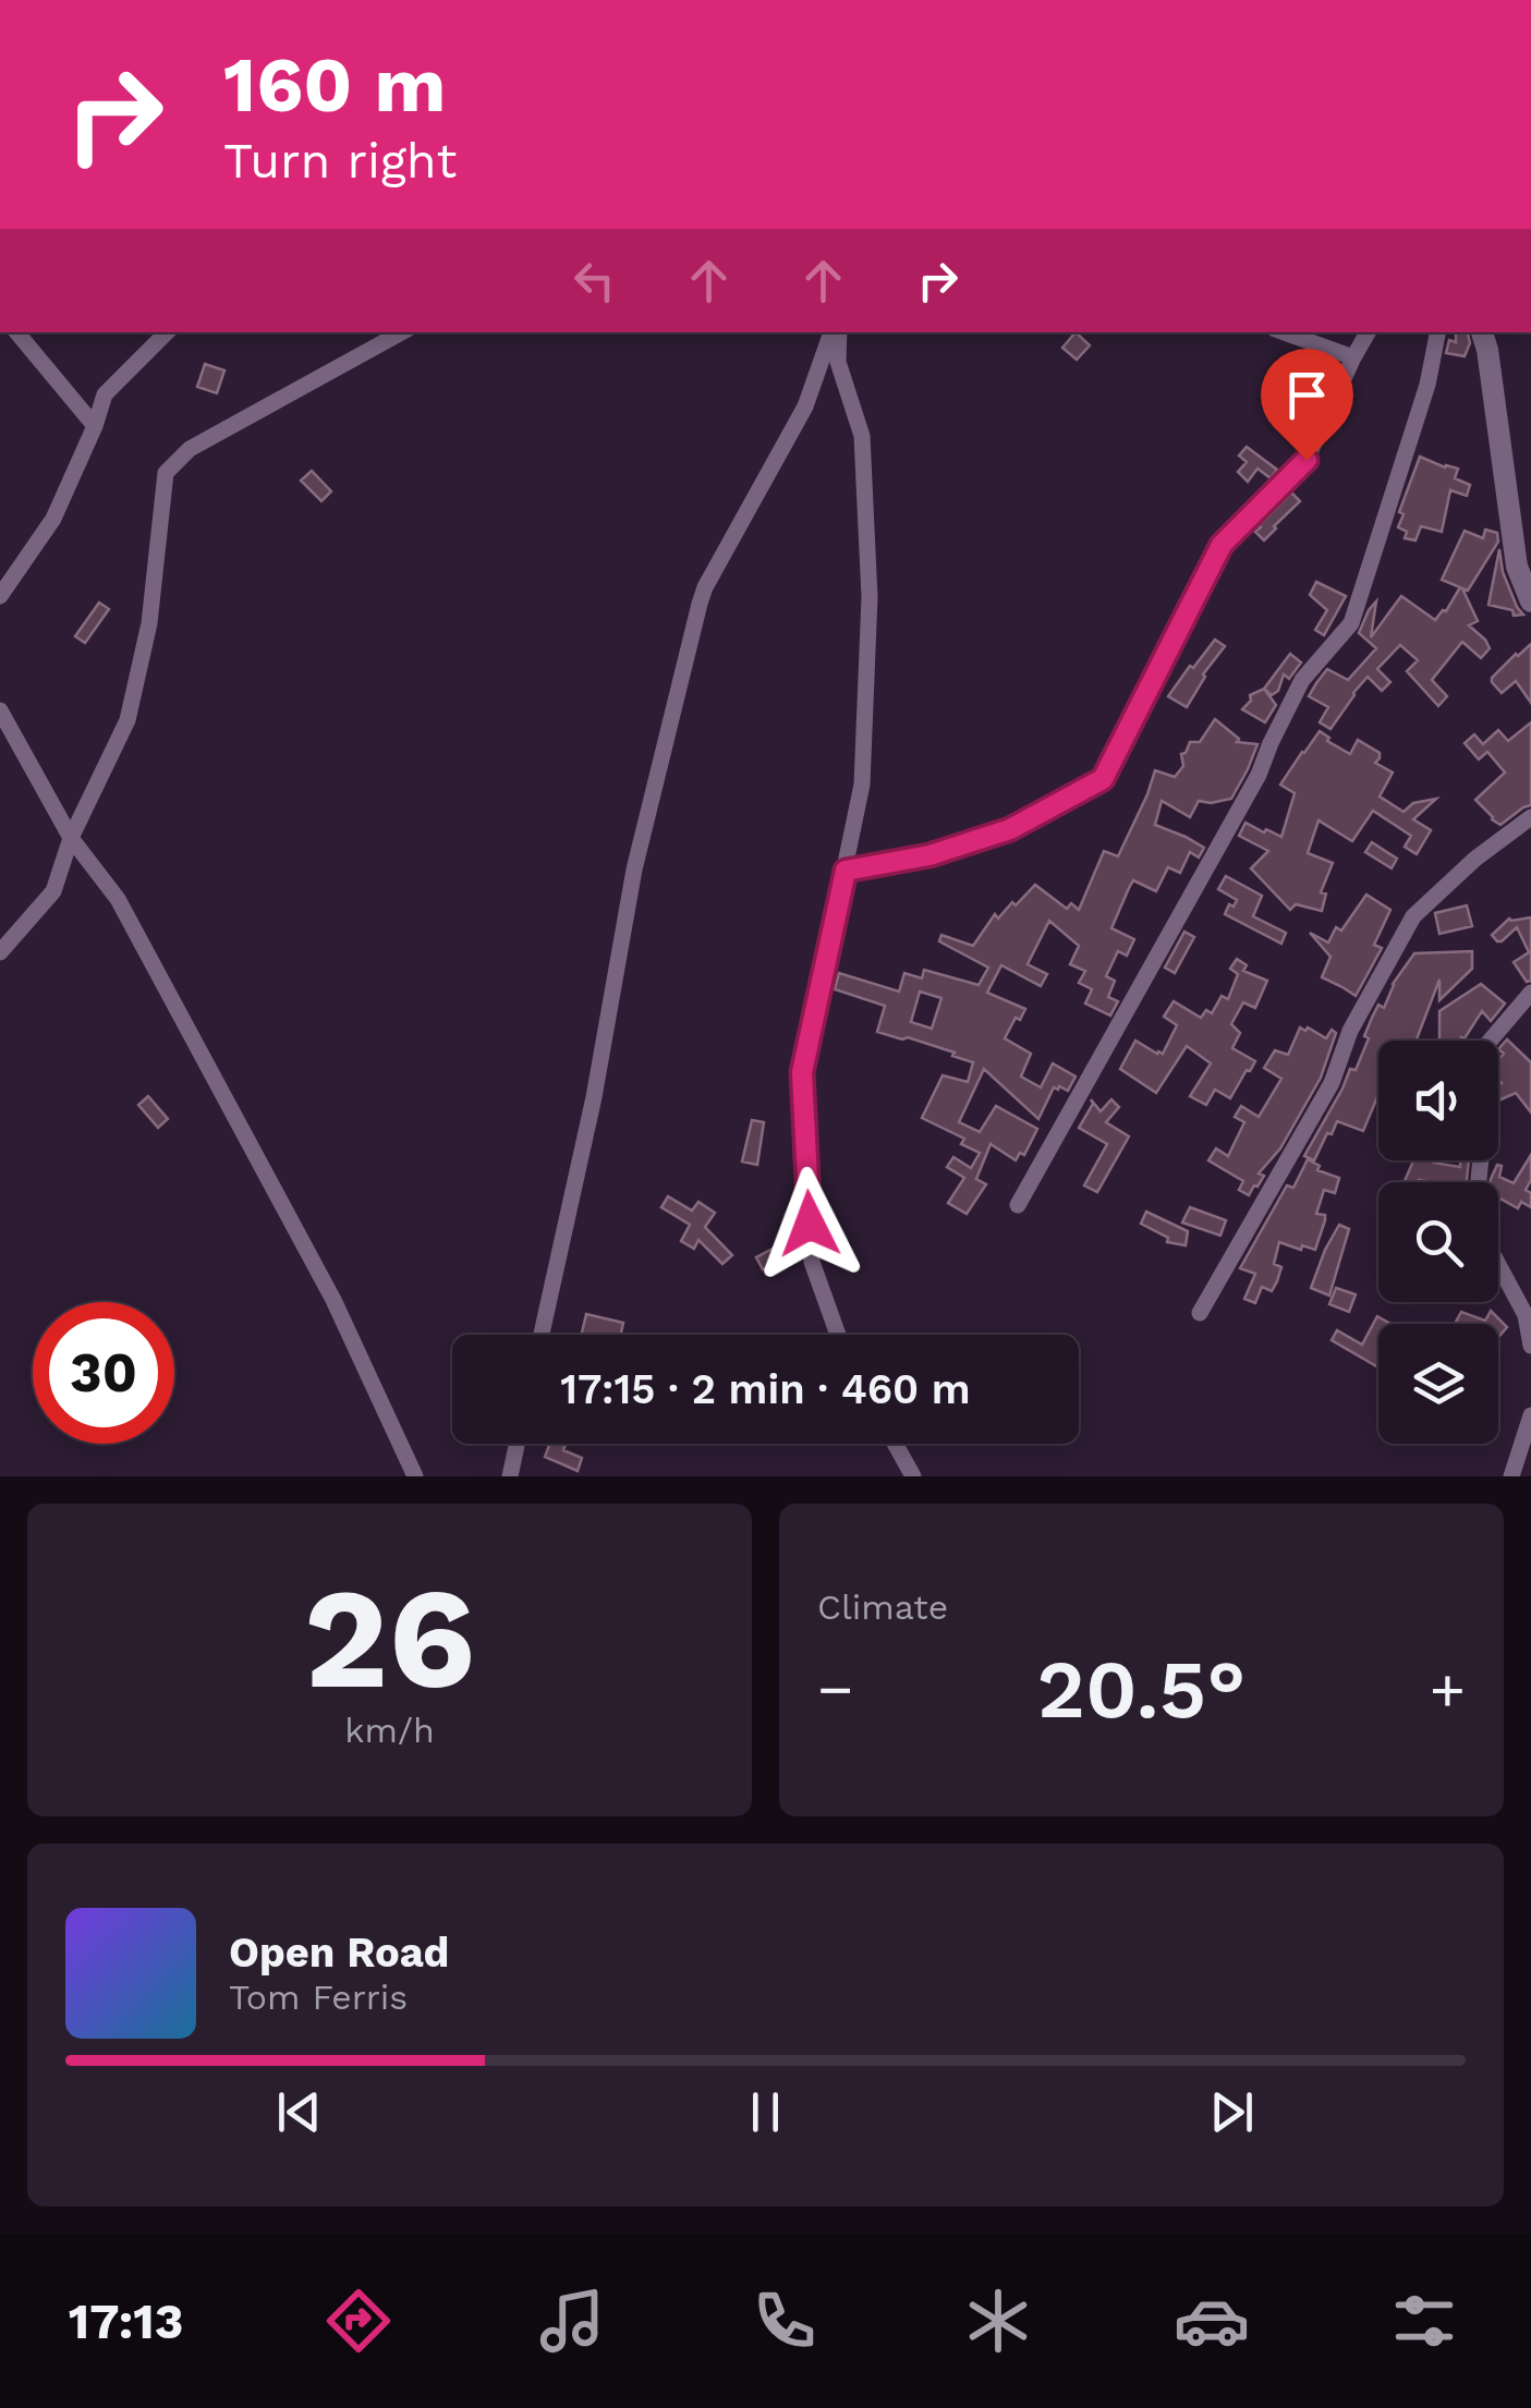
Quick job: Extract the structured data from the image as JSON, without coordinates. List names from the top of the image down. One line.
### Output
{"page":{"turn":["160 m","Turn right"],"limit":"30","trip":"17:15 · 2 min · 460 m","tile":[["26","km/h"],"Climate"],"heat":["−","20.5°","+"],"song":["Open Road","Tom Ferris"],"tabs":"17:13"}}
